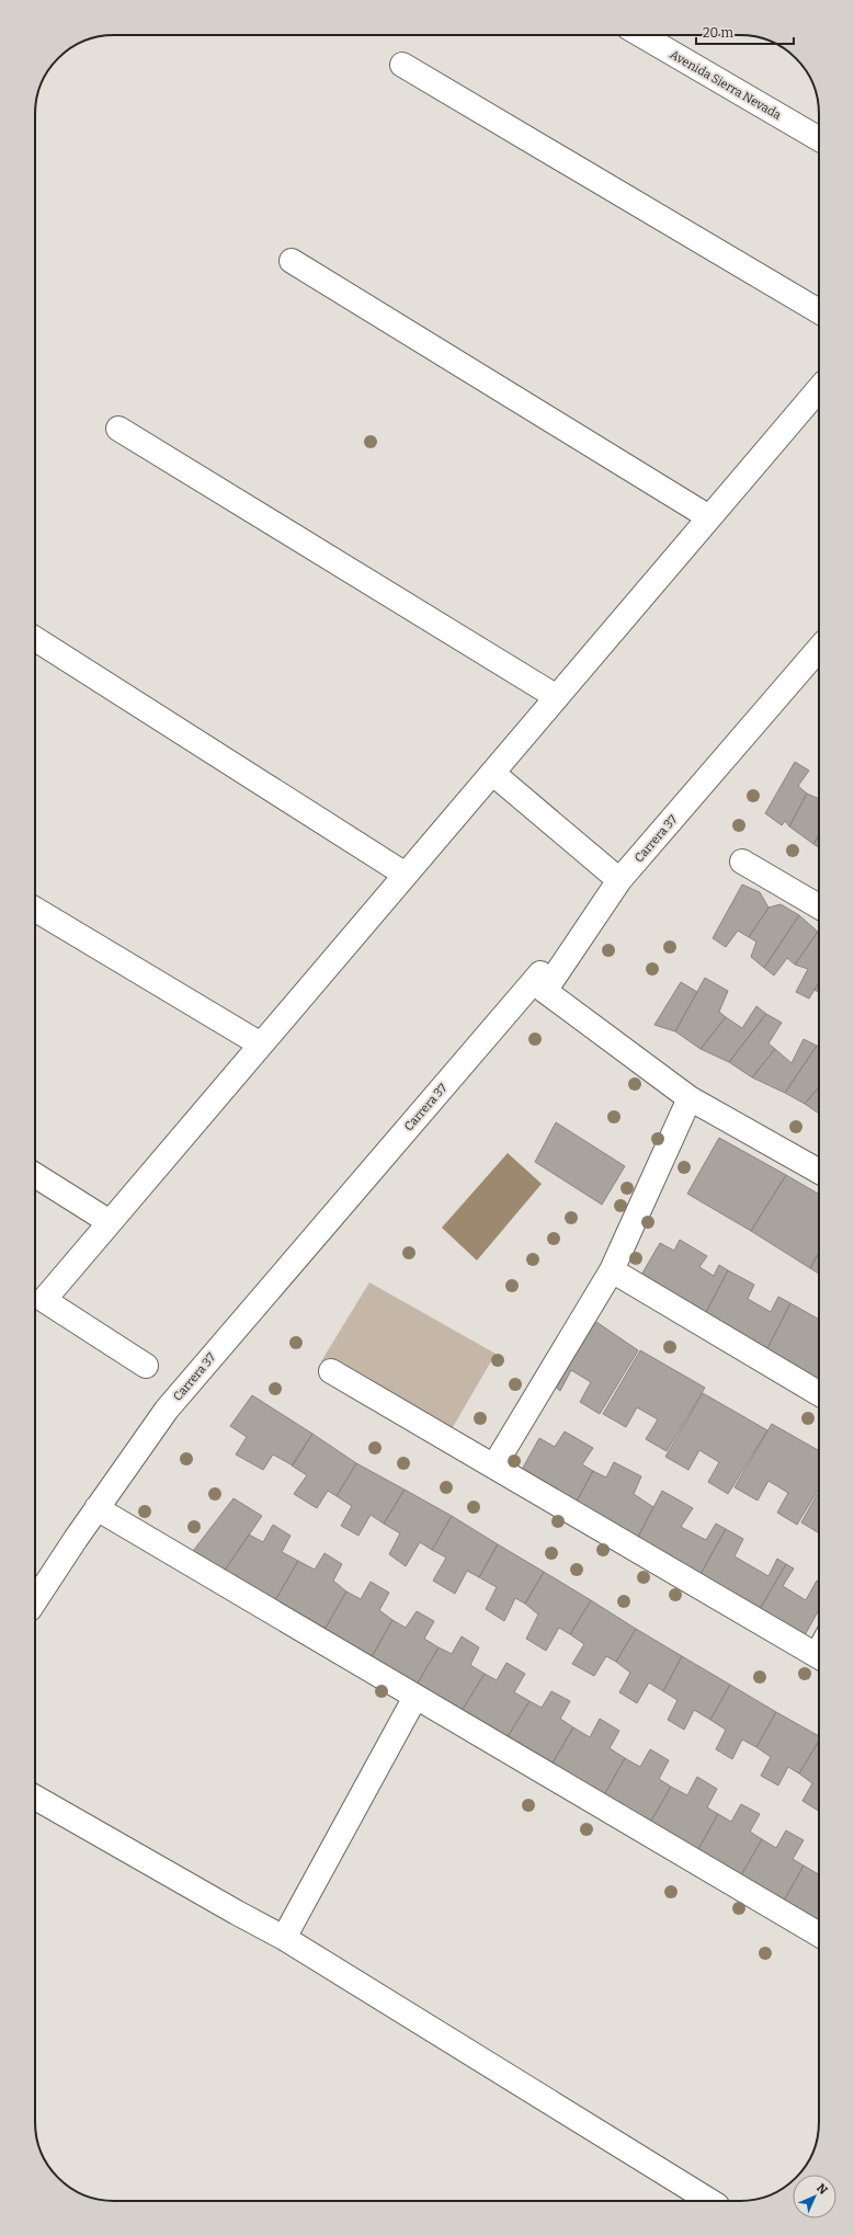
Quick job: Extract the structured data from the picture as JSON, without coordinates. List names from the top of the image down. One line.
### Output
{"streets":{"street":["Avenida Sierra Nevada","Carrera 37"]},"scale_bar":"20 m","north":"top right"}
